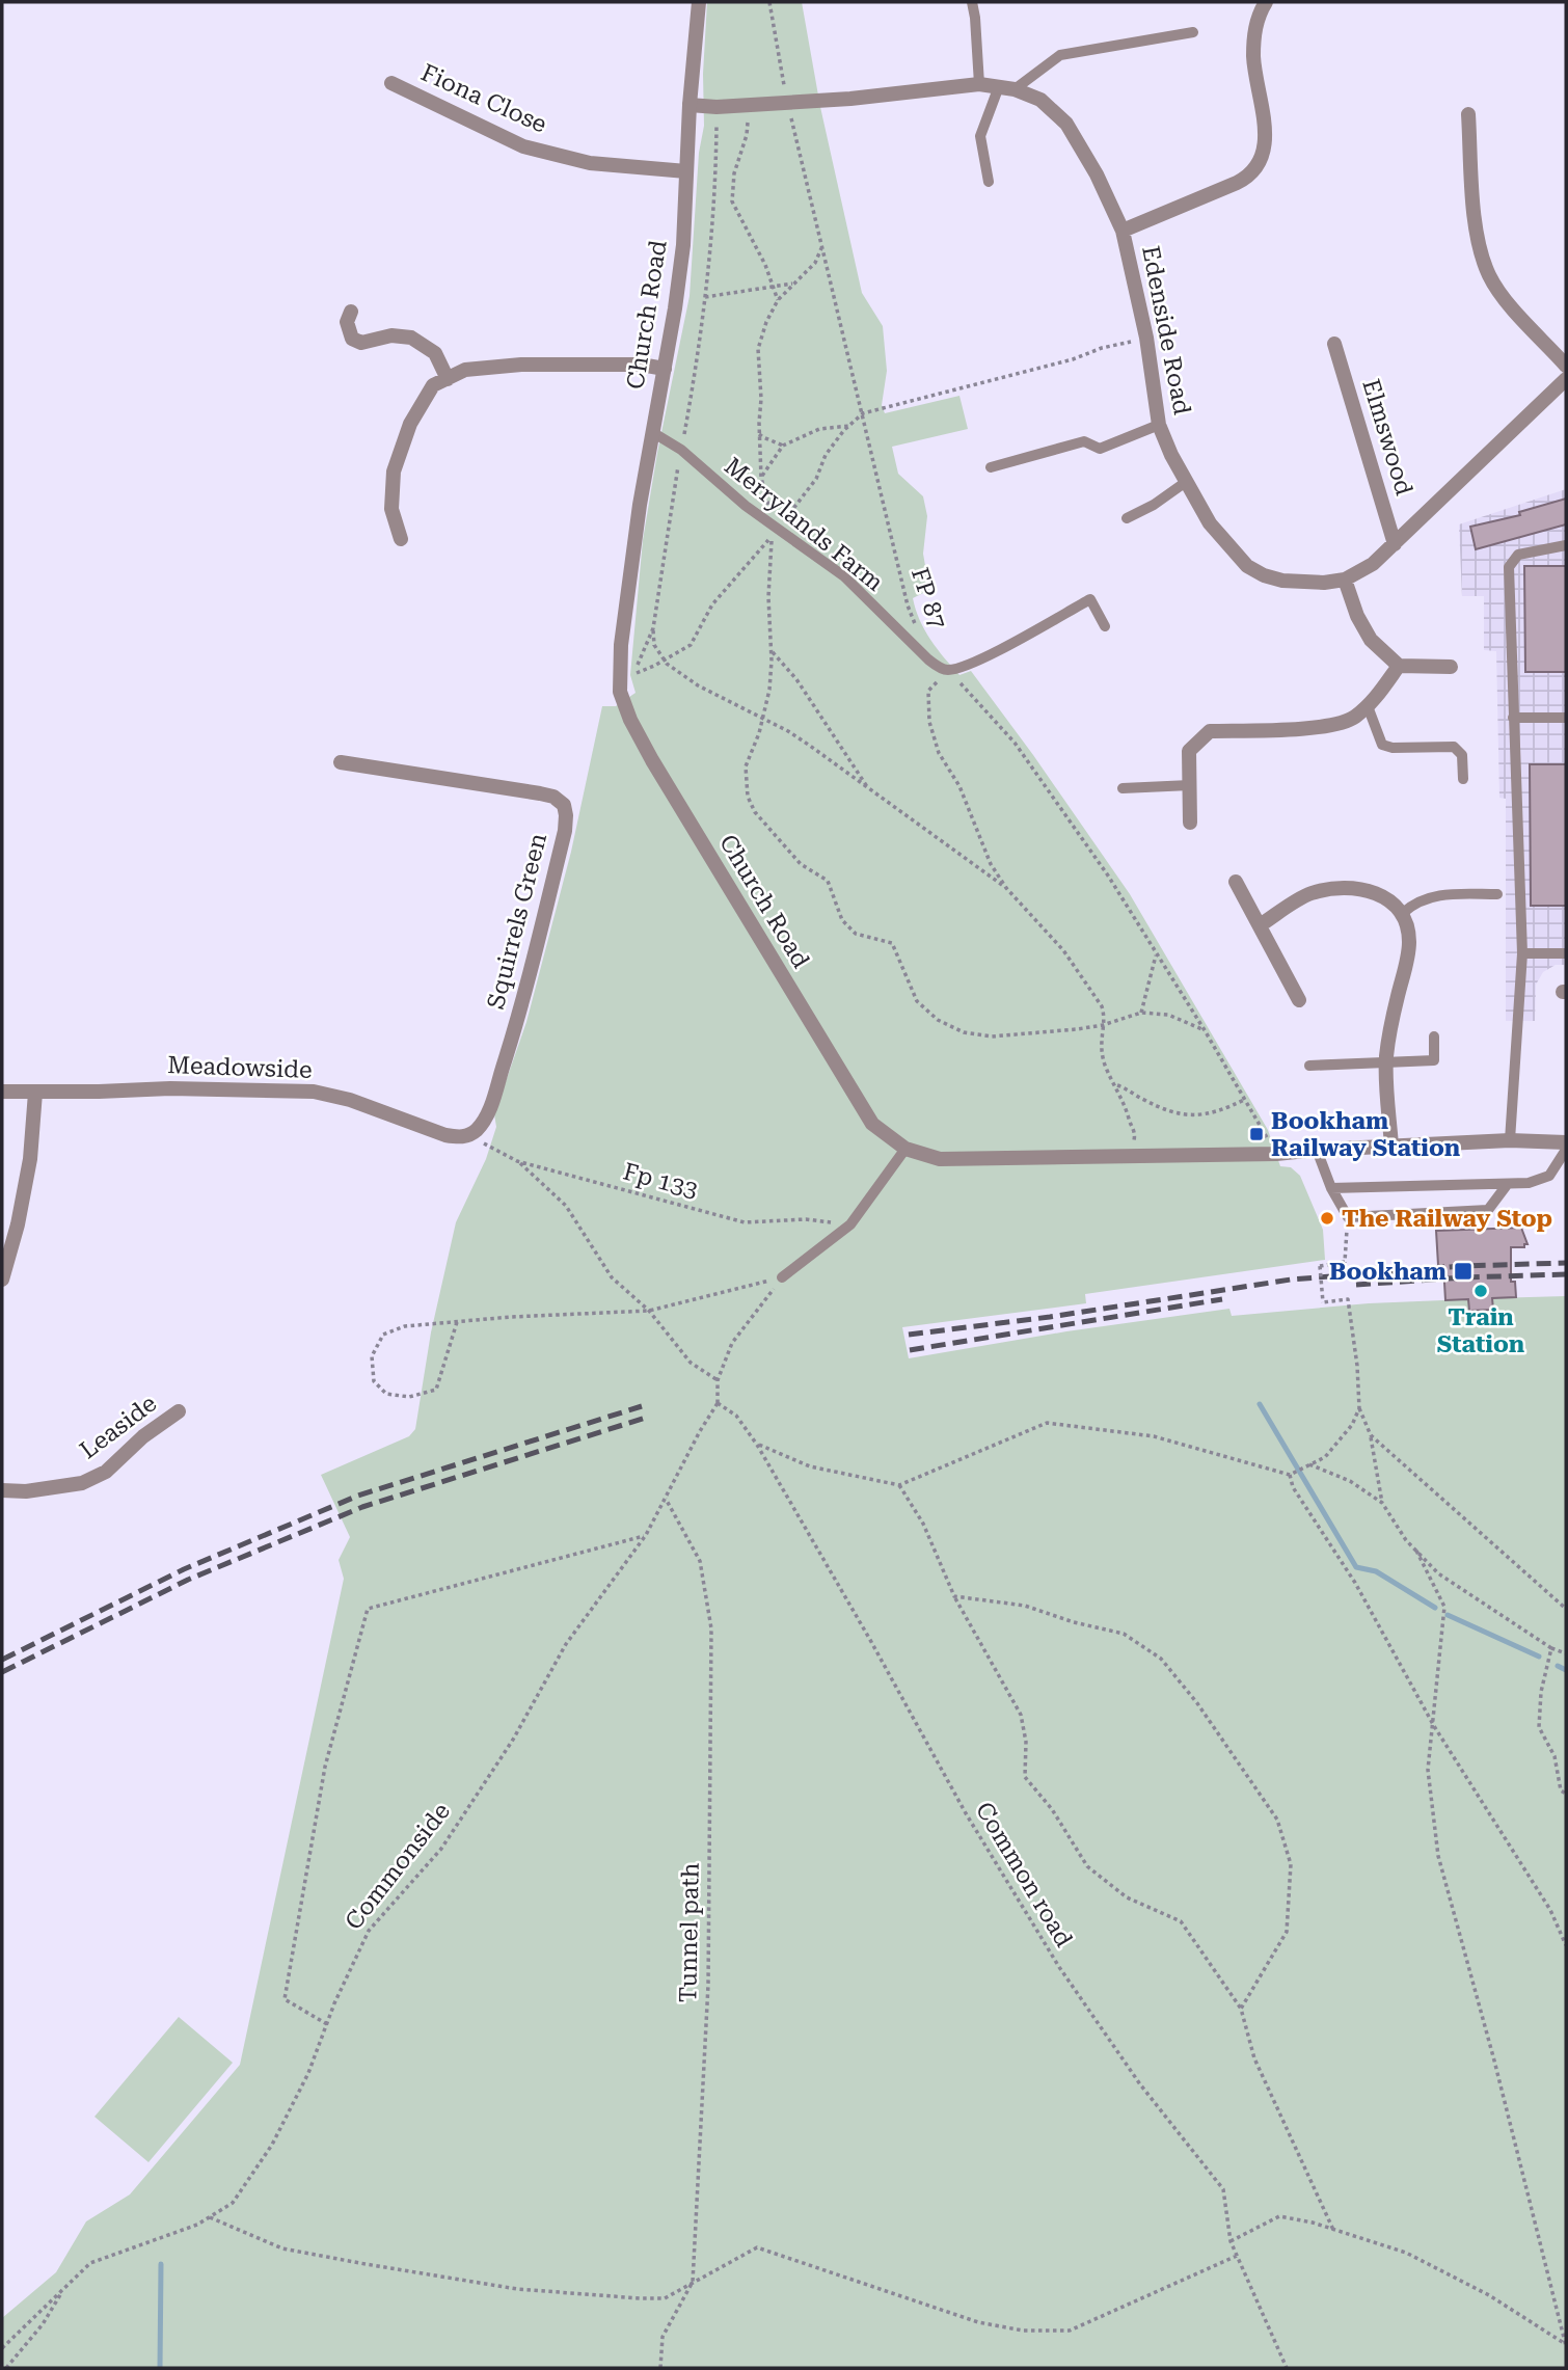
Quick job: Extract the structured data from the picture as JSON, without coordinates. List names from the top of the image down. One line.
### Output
{"streets":{"street":["Fiona Close","Church Road","Edenside Road","Elmswood","Squirrels Green","Meadowside","Leaside"],"lane":["Merrylands Farm"],"path":["FP 87","Fp 133","Commonside","Common road","Tunnel path"]},"crossings":[["Fiona Close","Church Road"],["Church Road","Edenside Road"],["Church Road","Merrylands Farm"],["Edenside Road","Elmswood"],["Edenside Road","FP 87"],["Squirrels Green","Meadowside"],["Squirrels Green","Fp 133"],["Meadowside","Fp 133"],["Commonside","Common road"],["Commonside","Tunnel path"]],"places":{"transit":["Bookham Railway Station","Bookham"],"other":["The Railway Stop","Train Station"]}}
